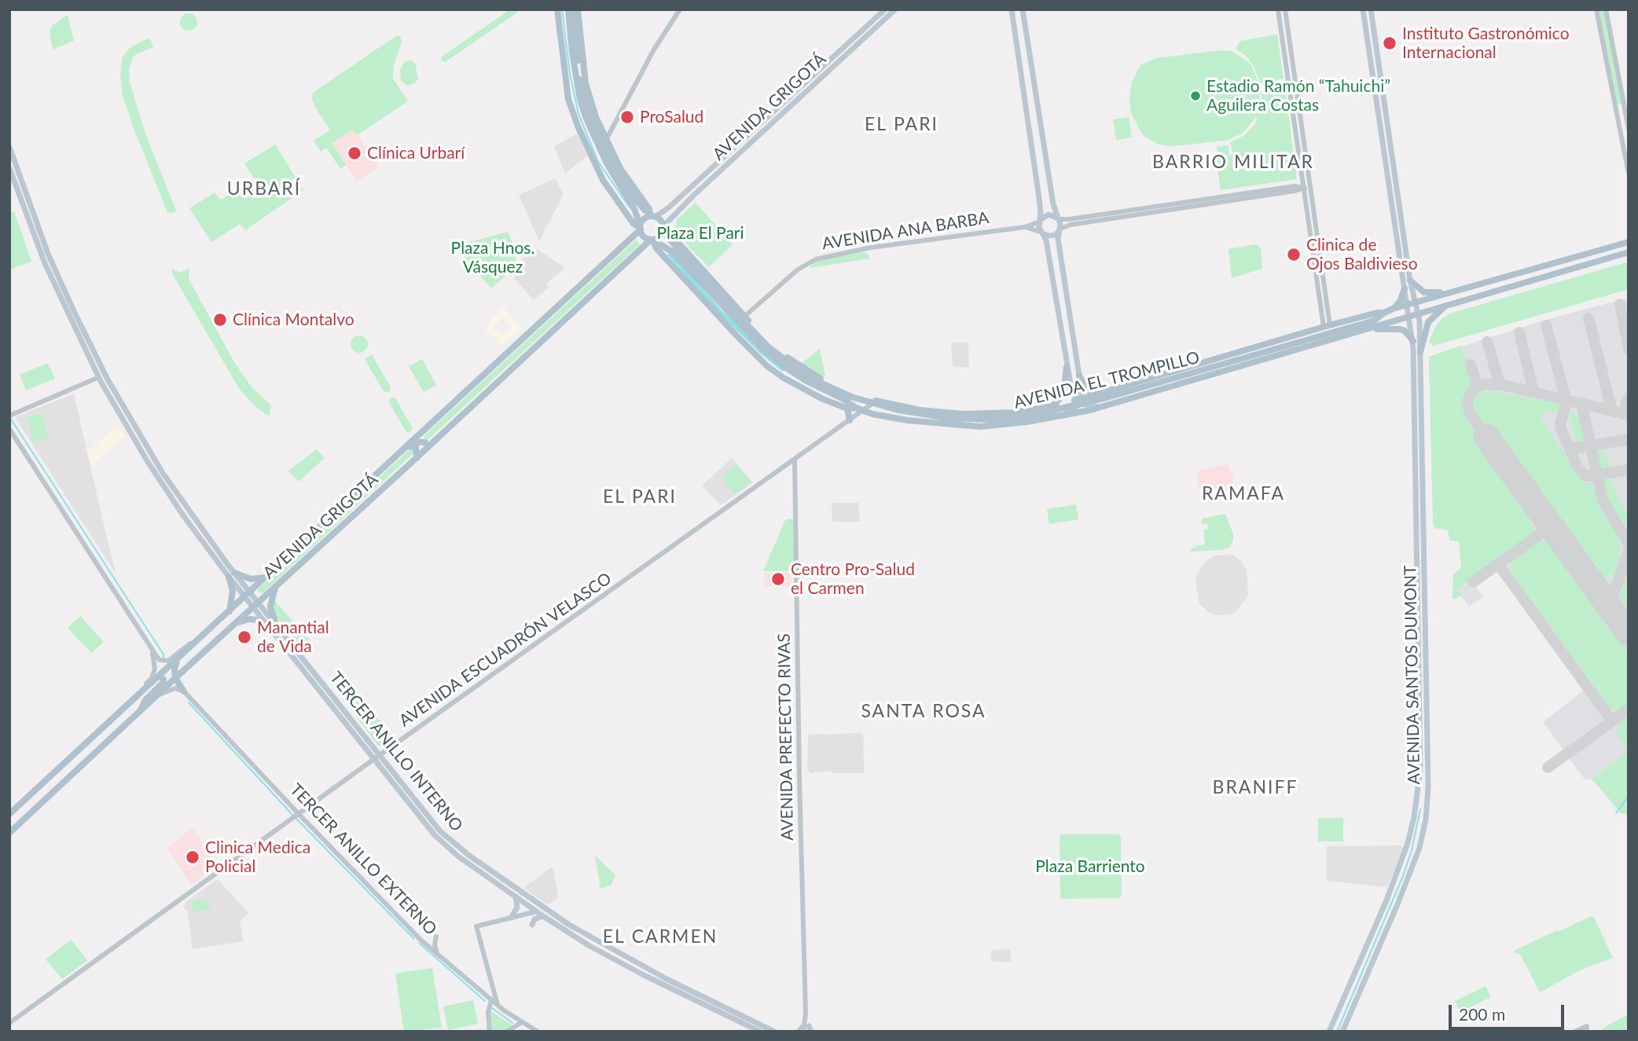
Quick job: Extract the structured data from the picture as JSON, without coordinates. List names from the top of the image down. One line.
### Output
{"streets":{"main road":["AVENIDA GRIGOTÁ","AVENIDA EL TROMPILLO","AVENIDA SANTOS DUMONT","TERCER ANILLO INTERNO"],"street":["AVENIDA ANA BARBA","AVENIDA ESCUADRÓN VELASCO","AVENIDA PREFECTO RIVAS","TERCER ANILLO EXTERNO"]},"crossings":[["AVENIDA GRIGOTÁ","AVENIDA EL TROMPILLO"],["AVENIDA GRIGOTÁ","TERCER ANILLO INTERNO"],["AVENIDA ANA BARBA","AVENIDA EL TROMPILLO"],["AVENIDA EL TROMPILLO","AVENIDA ESCUADRÓN VELASCO"],["AVENIDA EL TROMPILLO","AVENIDA SANTOS DUMONT"],["AVENIDA ESCUADRÓN VELASCO","AVENIDA PREFECTO RIVAS"],["AVENIDA ESCUADRÓN VELASCO","TERCER ANILLO INTERNO"],["AVENIDA ESCUADRÓN VELASCO","TERCER ANILLO EXTERNO"]],"districts":["EL PARI","BARRIO MILITAR","URBARÍ","RAMAFA","EL PARI","SANTA ROSA","BRANIFF","EL CARMEN"],"parks":["Plaza El Pari","Plaza Hnos. Vásquez","Plaza Barriento"],"places":["Instituto Gastronómico Internacional","Estadio Ramón “Tahuichi” Aguilera Costas","ProSalud","Clínica Urbarí","Clinica de Ojos Baldivieso","Clínica Montalvo","Centro Pro-Salud el Carmen","Manantial de Vida","Clinica Medica Policial"],"scale_bar":"200 m"}
